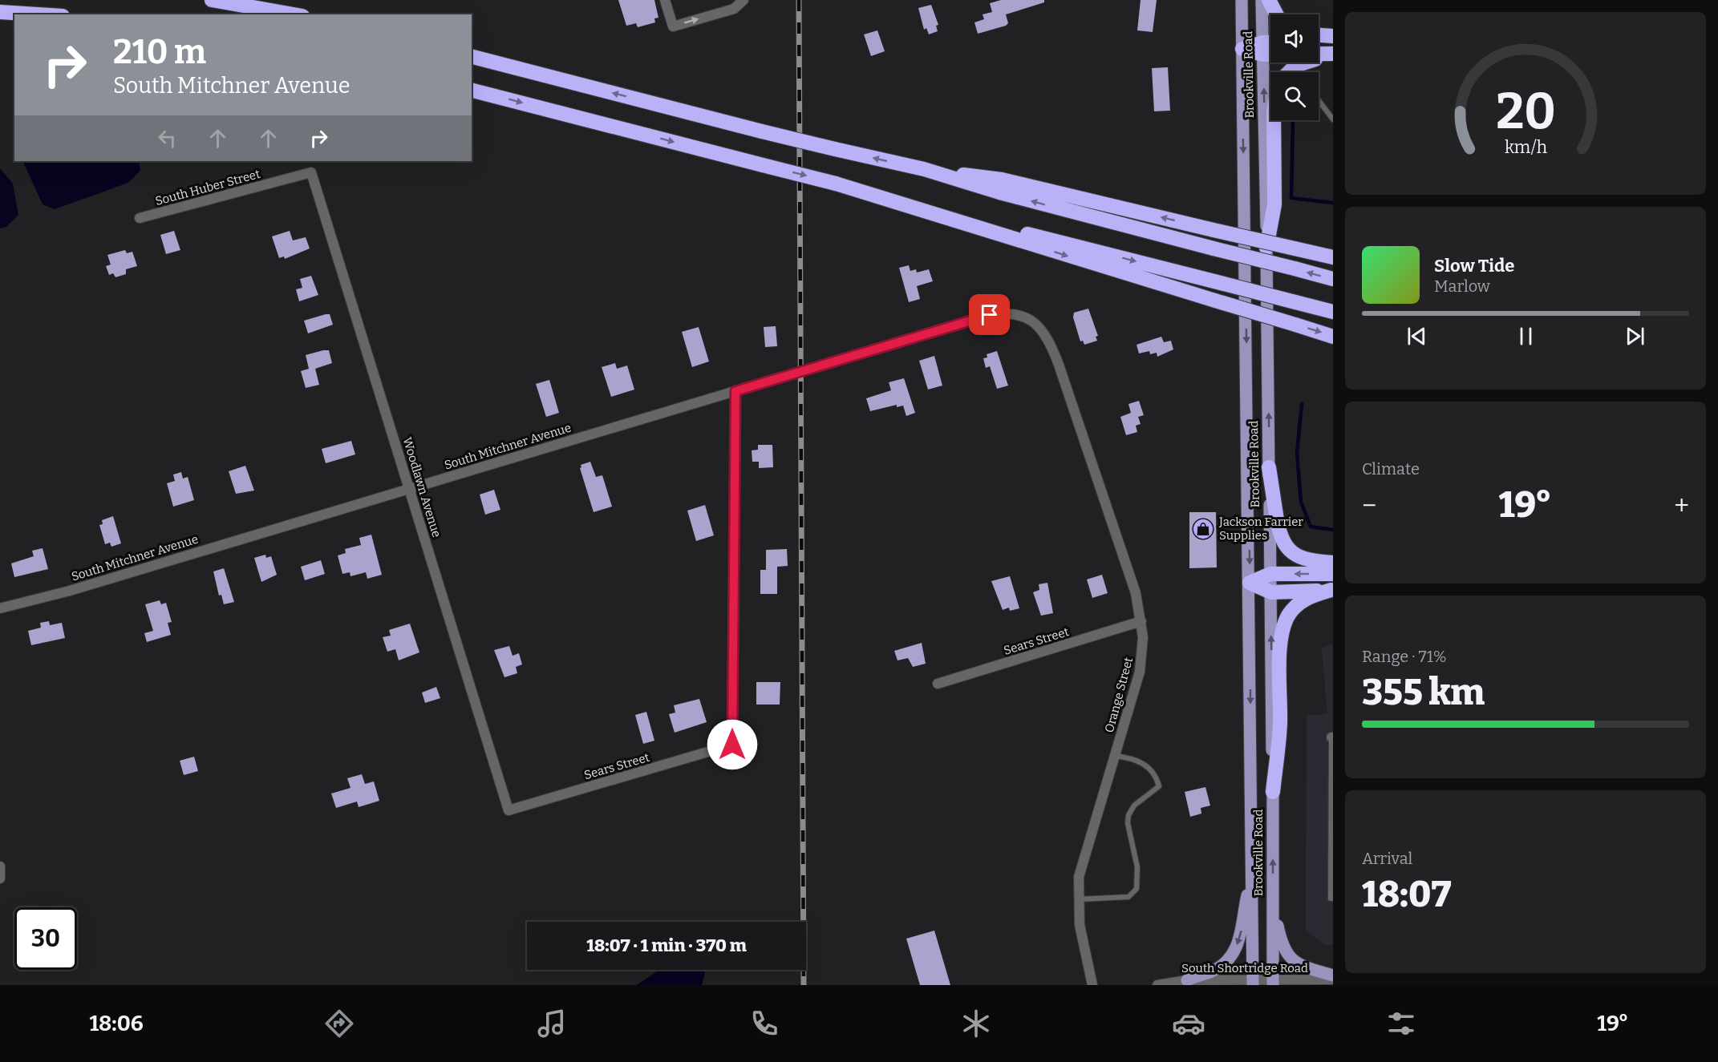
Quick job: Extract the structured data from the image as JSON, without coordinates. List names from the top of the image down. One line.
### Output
{"streets":{"main road":["Brookville Road"],"street":["South Huber Street","South Mitchner Avenue","Woodlawn Avenue","Sears Street","Orange Street","South Shortridge Road"]},"crossings":[["Brookville Road","South Shortridge Road"],["South Huber Street","Woodlawn Avenue"],["South Mitchner Avenue","Woodlawn Avenue"],["South Mitchner Avenue","Sears Street"],["South Mitchner Avenue","Orange Street"],["Woodlawn Avenue","Sears Street"],["Sears Street","Orange Street"]],"places":{"shop":["Jackson Farrier Supplies"]},"page":{"turn":["210 m","South Mitchner Avenue"],"song":["Slow Tide","Marlow"],"tile":["Climate",["Range · 71%","355 km"],["Arrival","18:07"]],"heat":["−","19°","+"],"limit":"30","trip":"18:07 · 1 min · 370 m","tabs":["18:06","19°"],"gauge":["20","km/h"]}}
